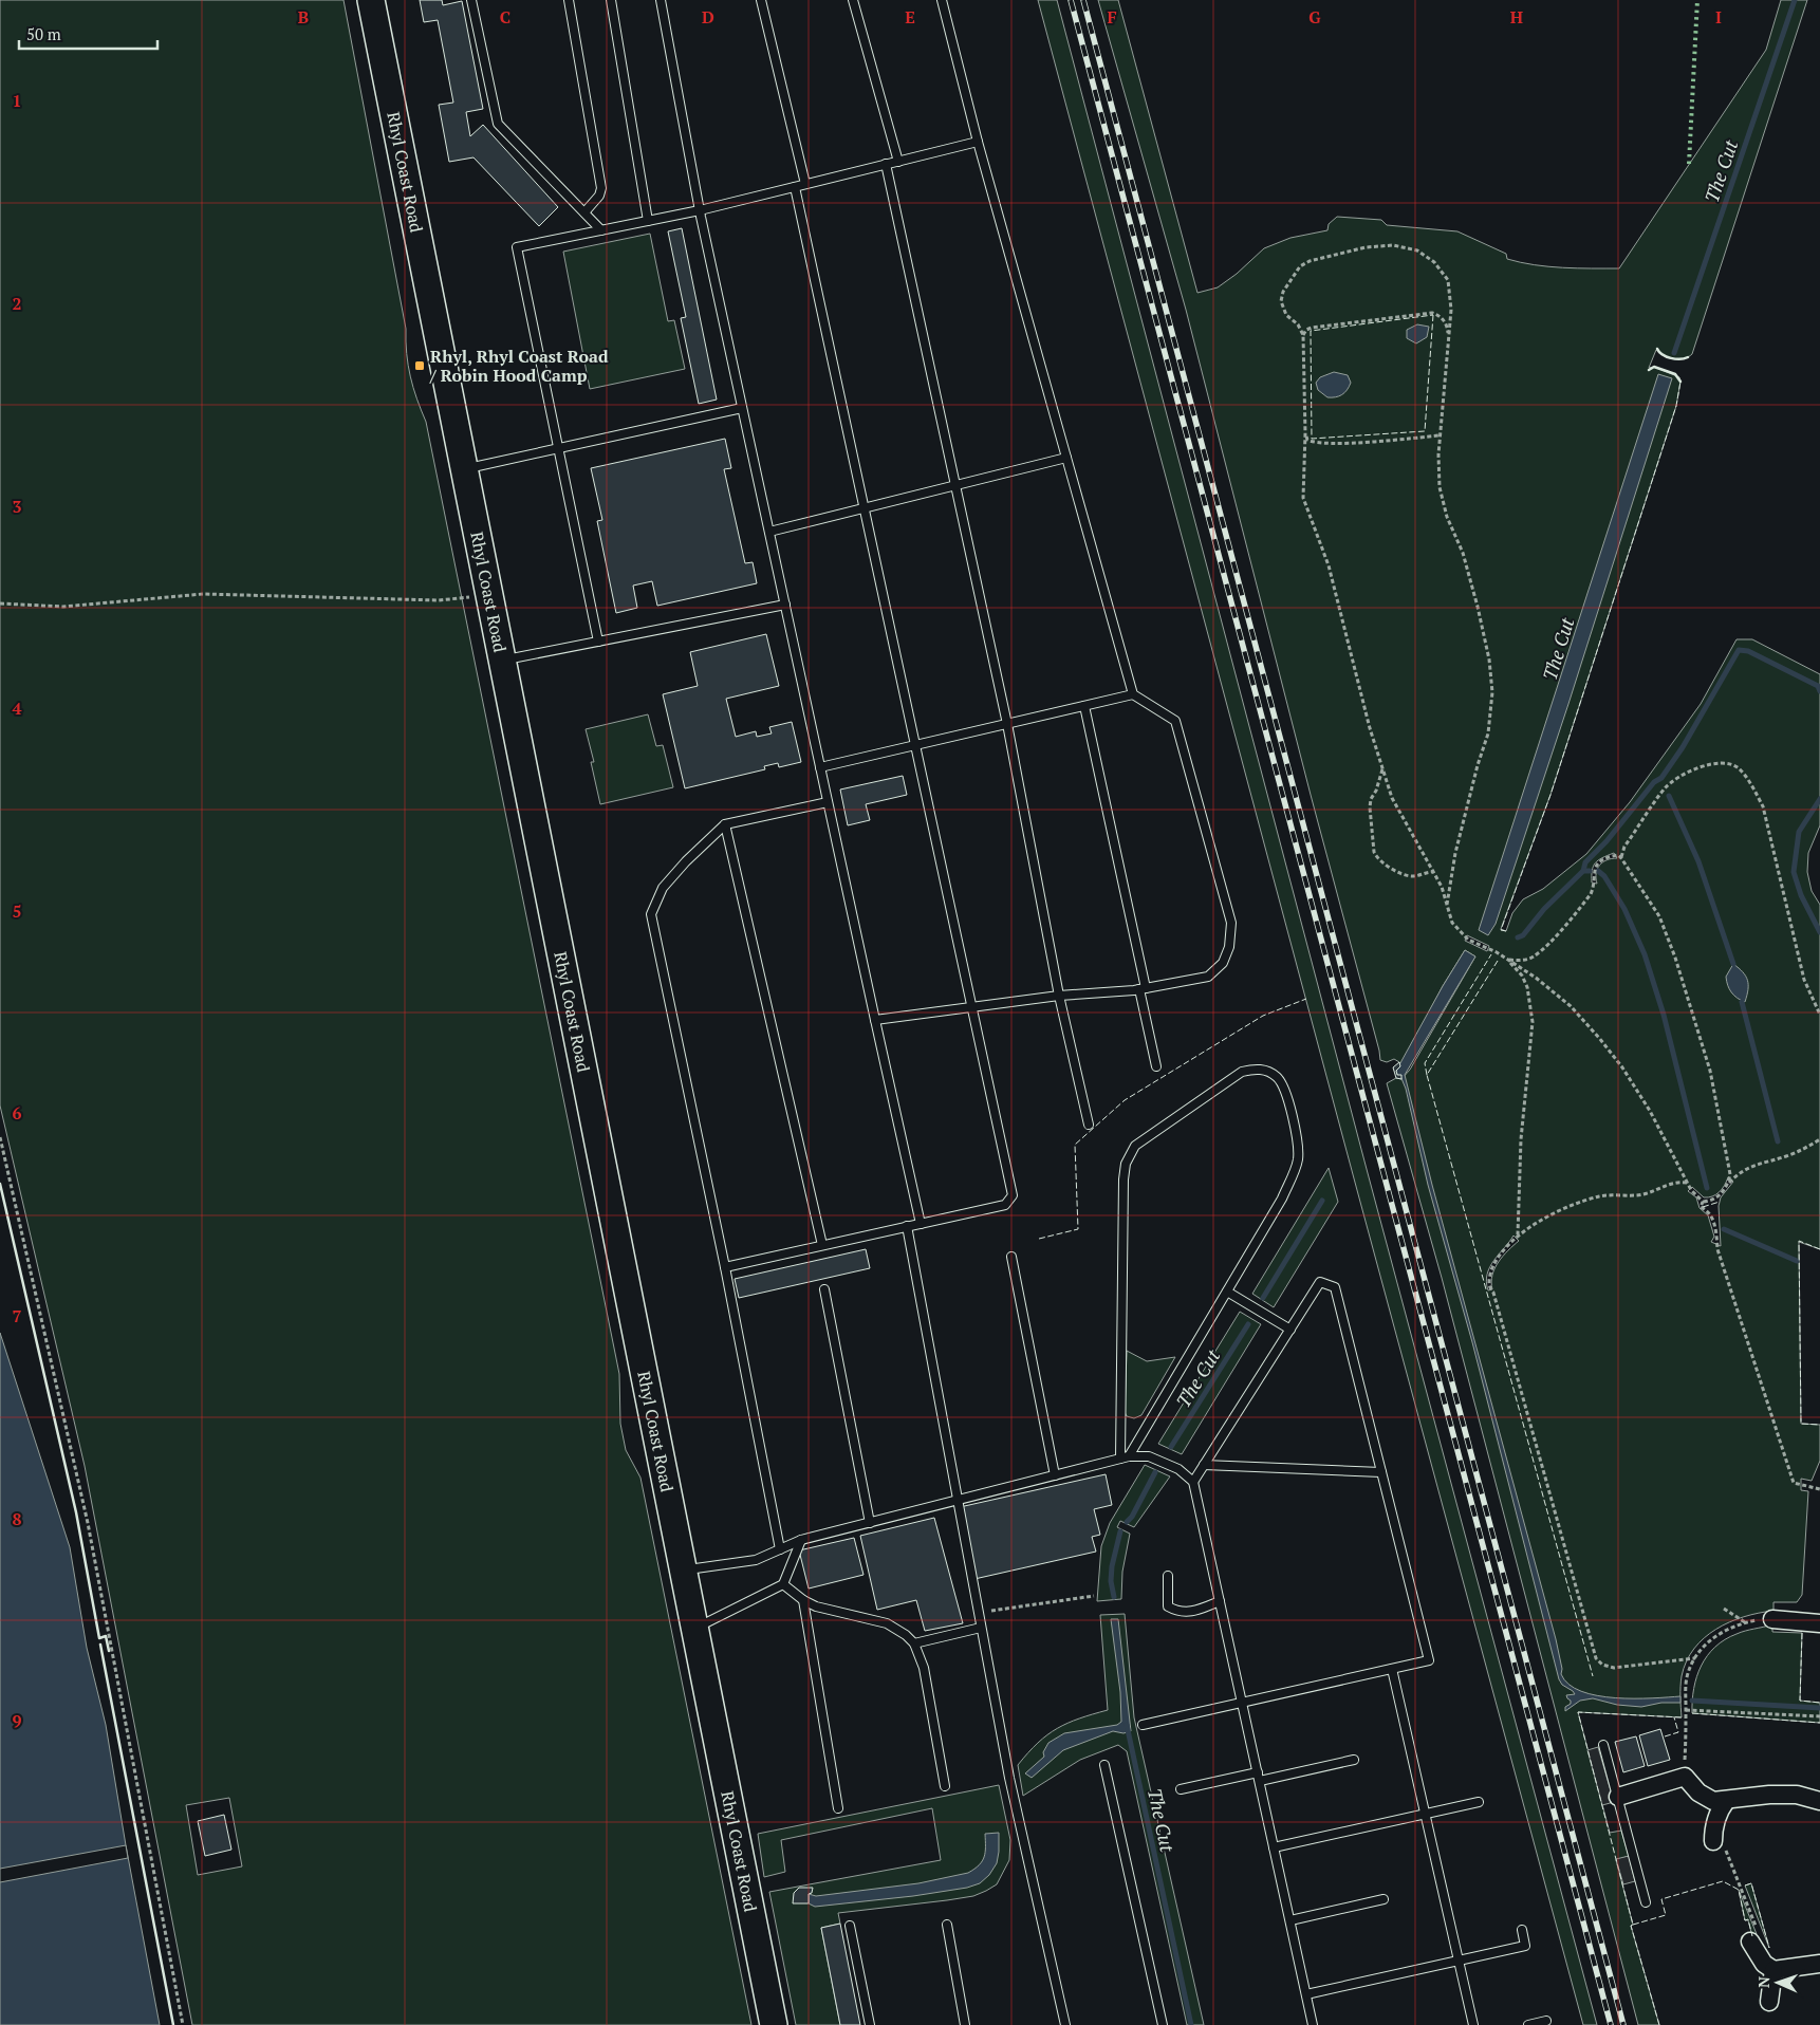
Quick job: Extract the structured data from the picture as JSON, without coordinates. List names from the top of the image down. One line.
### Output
{"streets":{"main road":["Rhyl Coast Road"]},"water":["The Cut"],"places":{"transit":["Rhyl, Rhyl Coast Road / Robin Hood Camp"]},"scale_bar":"50 m","north":"left","grid":{"columns":["B","C","D","E","F","G","H","I"],"rows":["1","2","3","4","5","6","7","8","9"]}}
